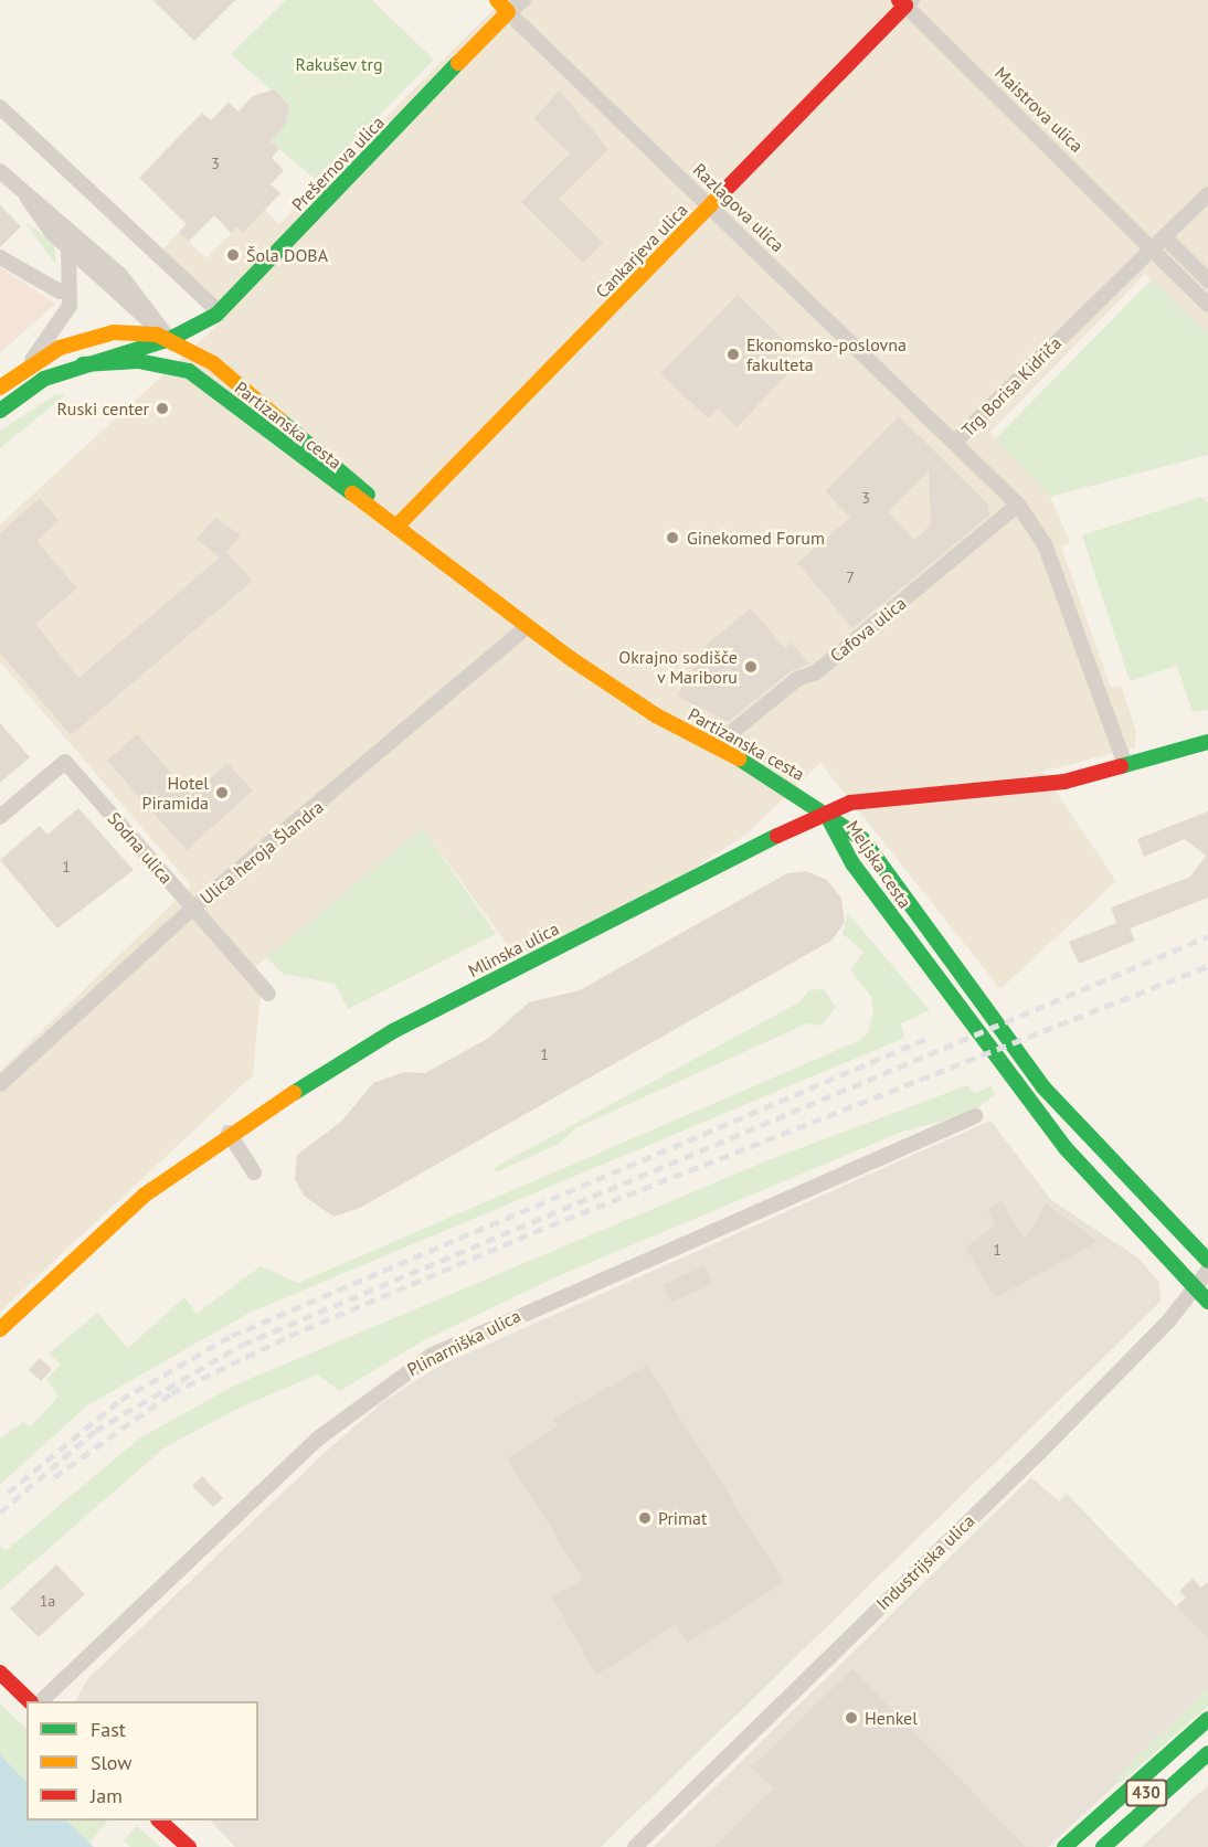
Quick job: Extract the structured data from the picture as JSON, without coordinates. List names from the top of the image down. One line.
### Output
{"streets":{"main road":["Prešernova ulica","Razlagova ulica","Cankarjeva ulica","Partizanska cesta","Meljska cesta","Mlinska ulica","430"],"street":["Maistrova ulica","Trg Borisa Kidriča","Cafova ulica","Sodna ulica","Ulica heroja Šlandra","Plinarniška ulica","Industrijska ulica"]},"crossings":[["Maistrova ulica","Cankarjeva ulica"],["Maistrova ulica","Trg Borisa Kidriča"],["Prešernova ulica","Razlagova ulica"],["Prešernova ulica","Partizanska cesta"],["Razlagova ulica","Cankarjeva ulica"],["Razlagova ulica","Trg Borisa Kidriča"],["Cankarjeva ulica","Partizanska cesta"],["Trg Borisa Kidriča","Cafova ulica"],["Partizanska cesta","Cafova ulica"],["Partizanska cesta","Ulica heroja Šlandra"],["Partizanska cesta","Meljska cesta"],["Partizanska cesta","Mlinska ulica"],["Sodna ulica","Ulica heroja Šlandra"],["Meljska cesta","Mlinska ulica"],["Meljska cesta","Industrijska ulica"]],"parks":["Rakušev trg"],"places":["Šola DOBA","Ekonomsko-poslovna fakulteta","Ruski center","Ginekomed Forum","Okrajno sodišče v Mariboru","Hotel Piramida","Primat","Henkel"],"house_numbers":["3","3","7","1","1","1","1a"],"legend":["Fast","Slow","Jam"]}
